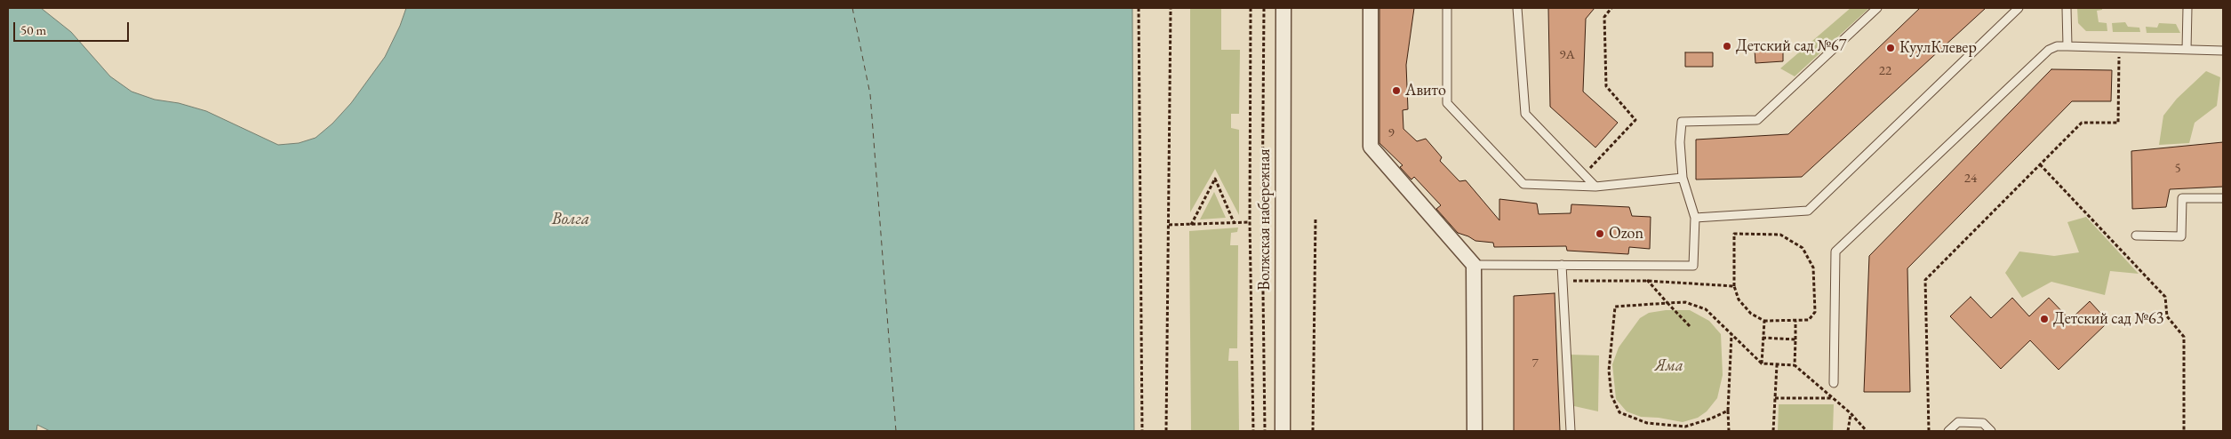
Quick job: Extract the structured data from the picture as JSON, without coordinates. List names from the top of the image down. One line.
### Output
{"streets":{"street":["Волжская набережная"]},"water":["Волга"],"parks":["Яма"],"places":["Детский сад №67","КуулКлевер","Авито","Ozon","Детский сад №63"],"house_numbers":["9А","22","9","5","24","7"],"scale_bar":"50 m"}
